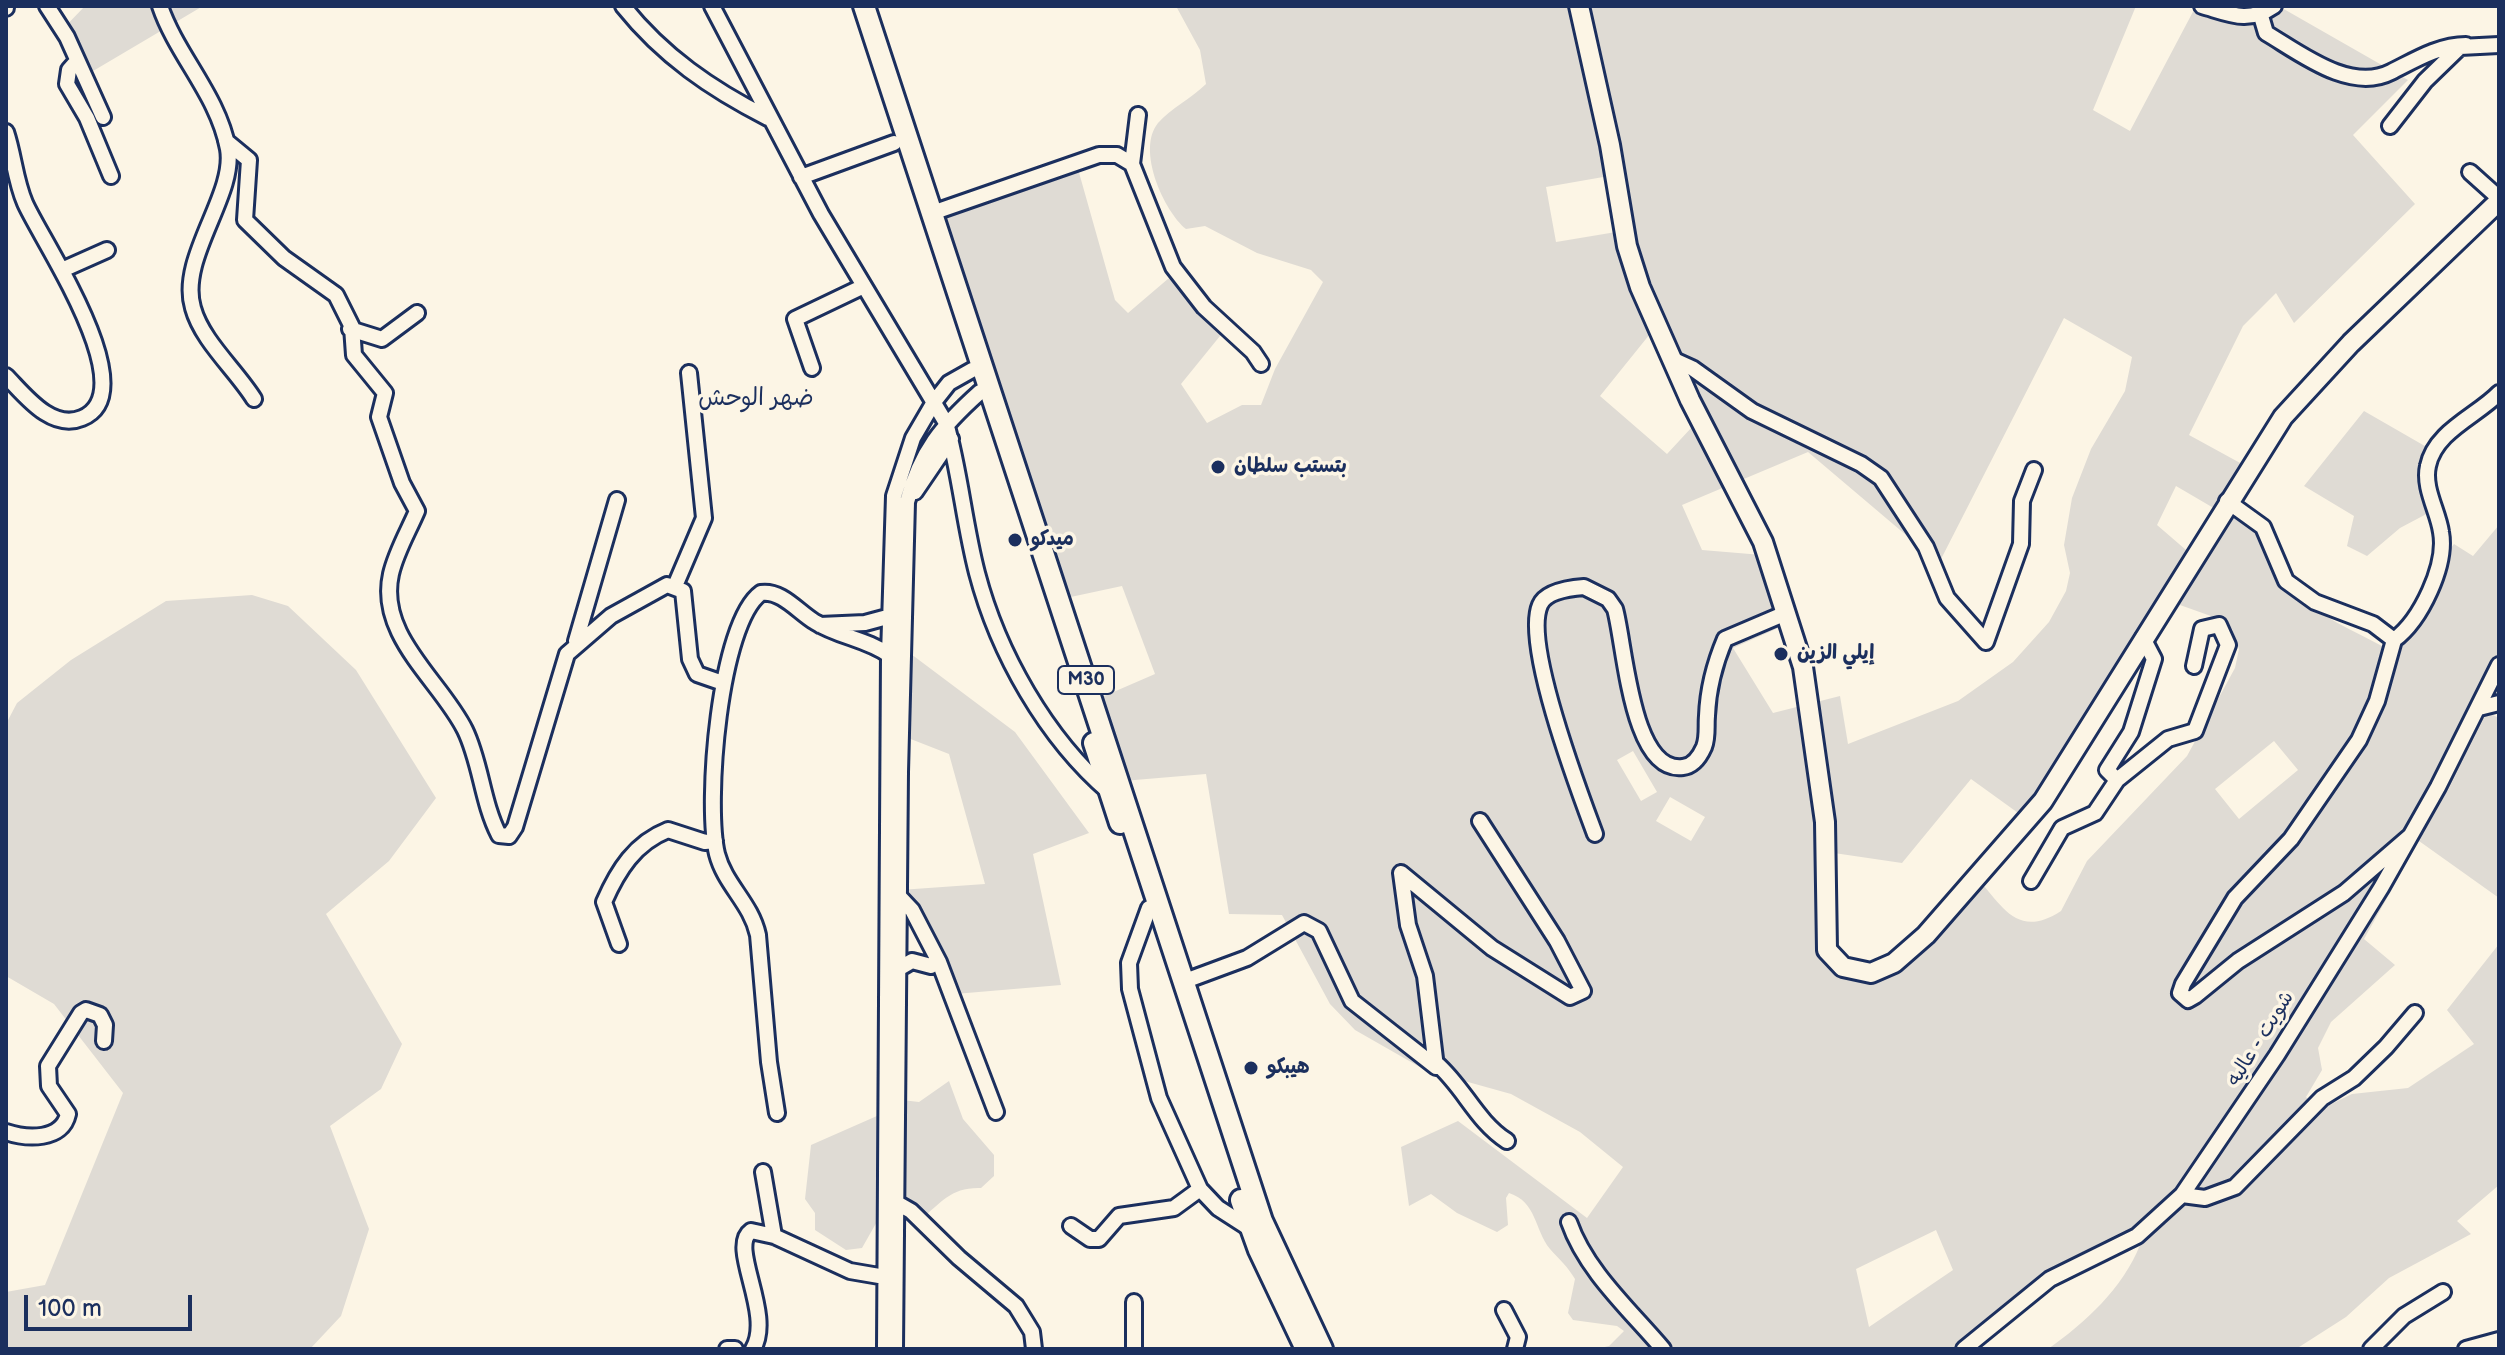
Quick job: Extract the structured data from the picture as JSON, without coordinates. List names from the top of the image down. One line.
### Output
{"streets":{"highway":["M30"],"street":["شويت - عاليه"]},"districts":["ضهر الوحش"],"places":["بتستب سلطان","ميدكو","إيلي الزين","هيبكو"],"scale_bar":"100 m"}
